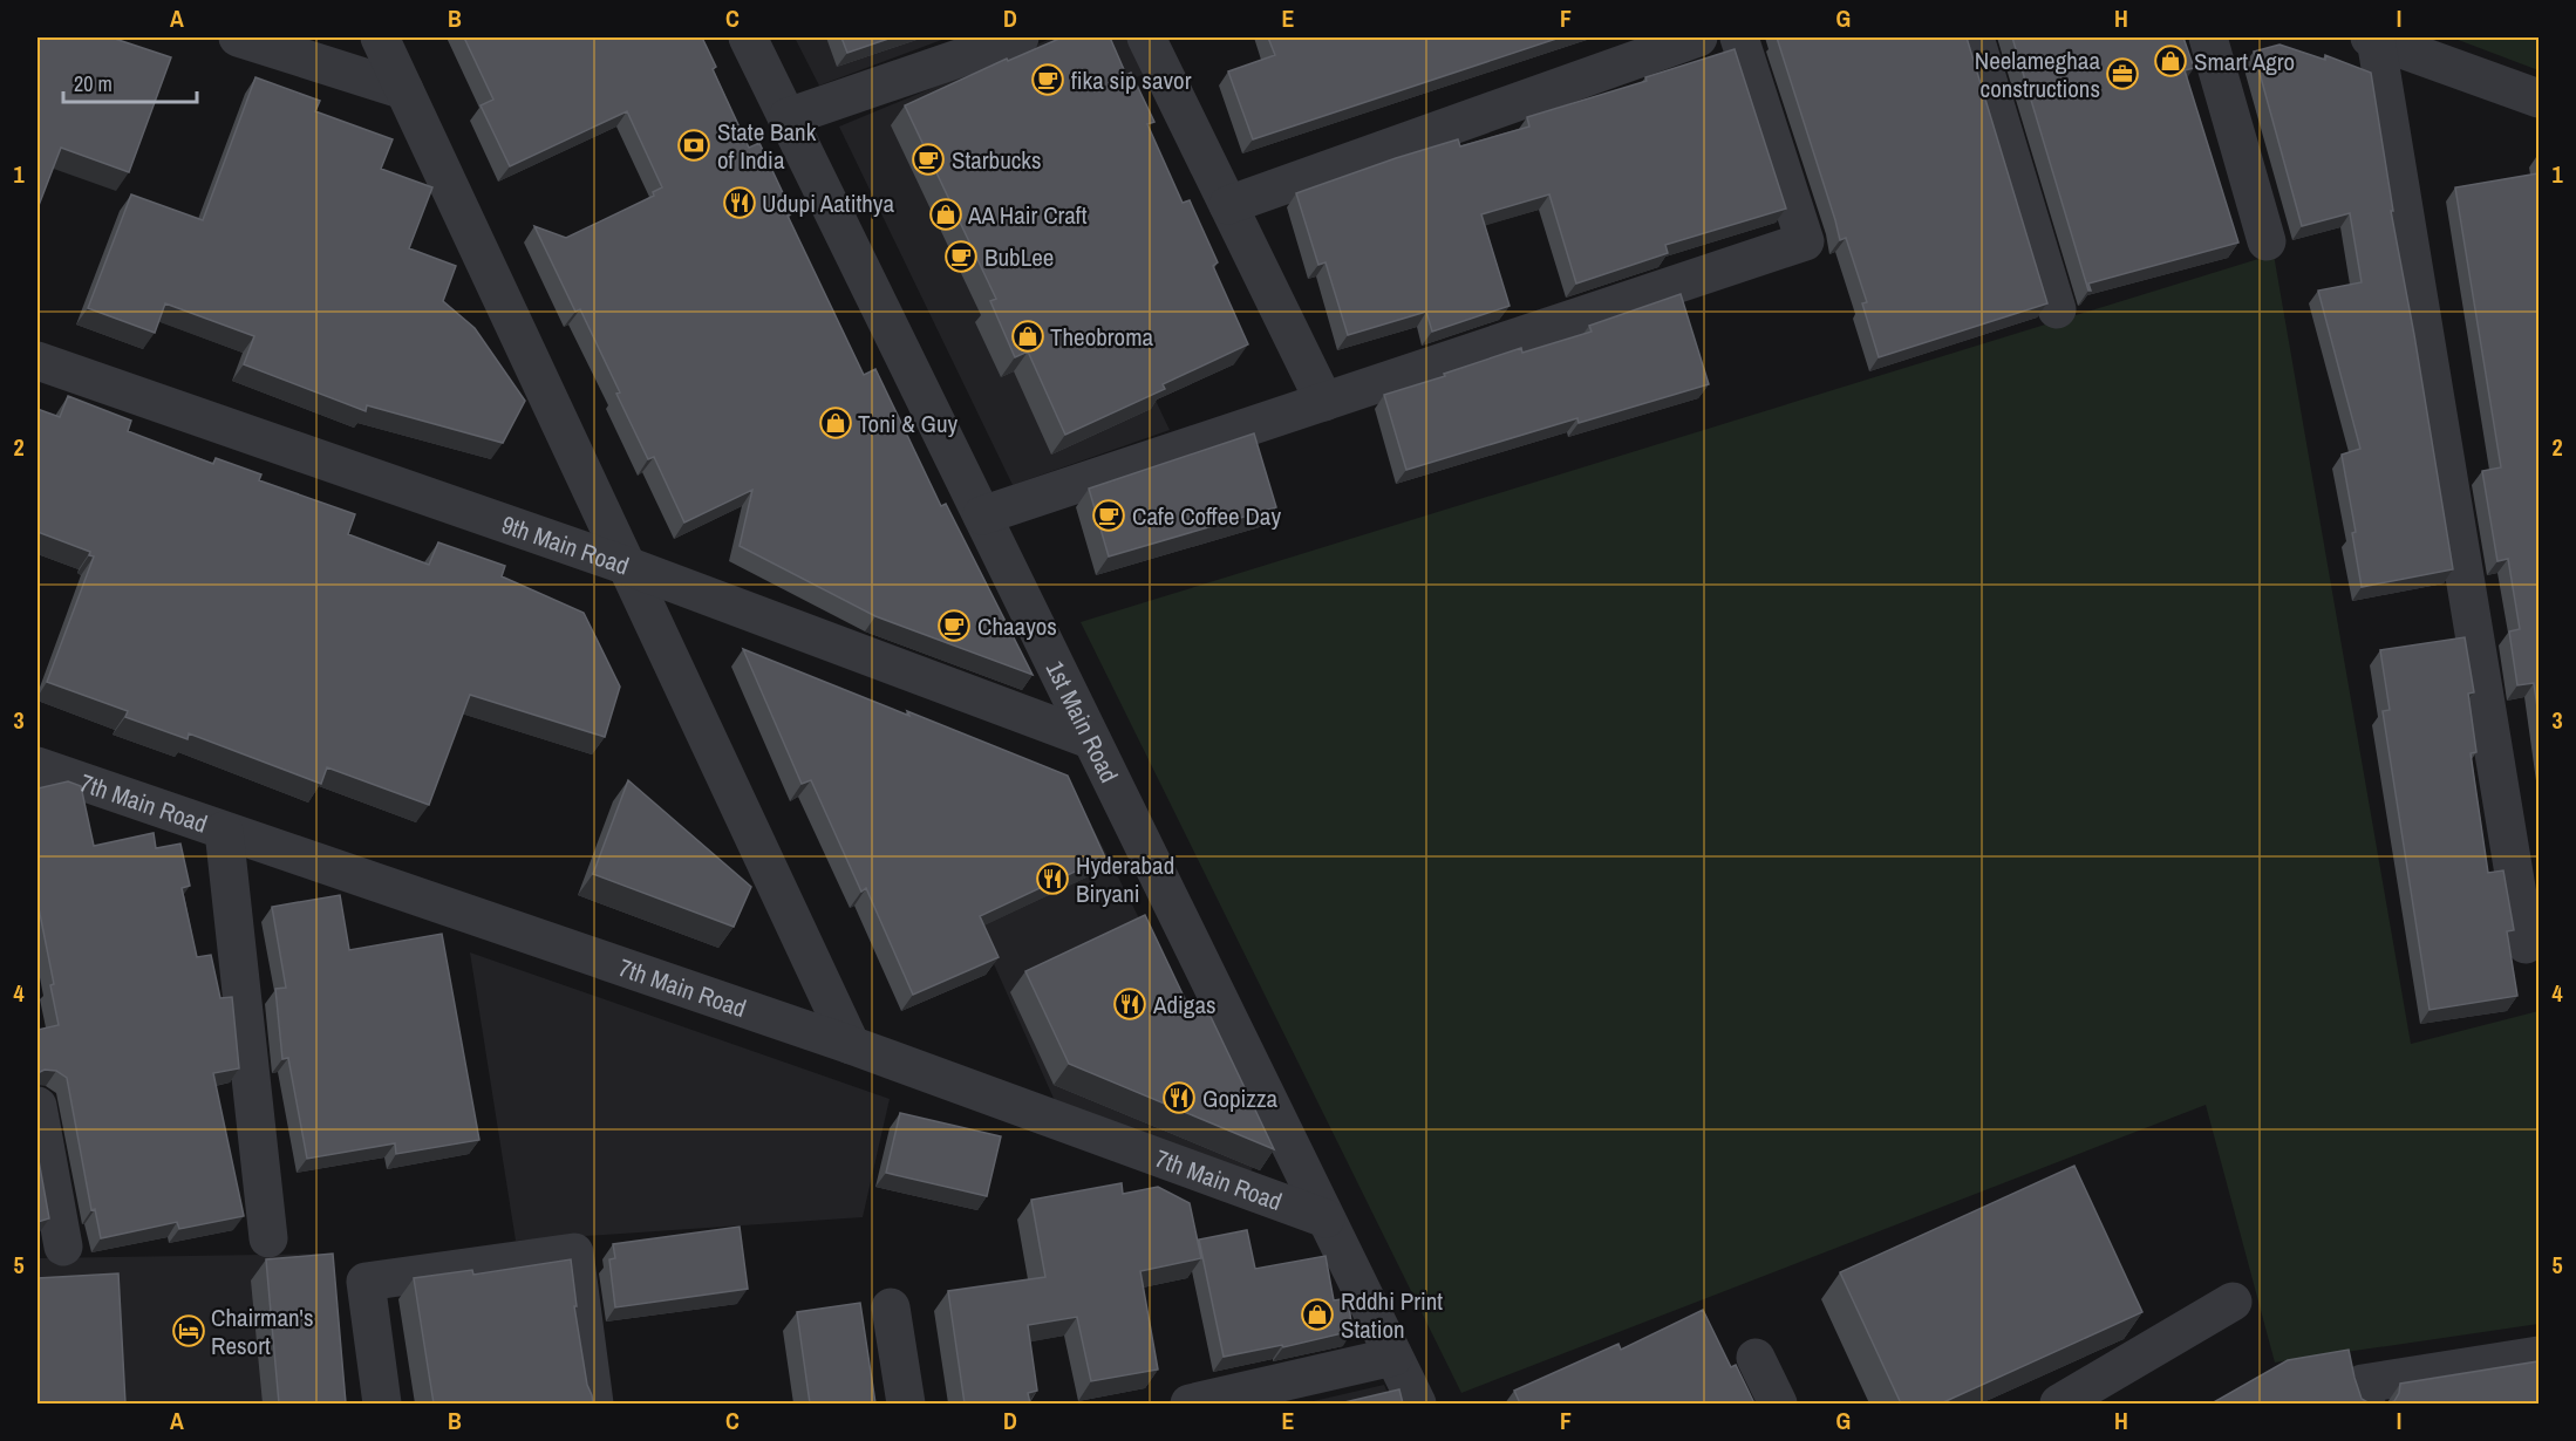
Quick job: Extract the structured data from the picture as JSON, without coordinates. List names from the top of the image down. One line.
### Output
{"streets":{"street":["9th Main Road","1st Main Road","7th Main Road"]},"crossings":[["9th Main Road","1st Main Road"],["1st Main Road","7th Main Road"]],"places":{"shop":["Smart Agro","AA Hair Craft","Theobroma","Toni & Guy","Rddhi Print Station"],"office":["Neelameghaa constructions"],"cafe":["fika sip savor","Starbucks","BubLee","Cafe Coffee Day","Chaayos"],"bank":["State Bank of India"],"restaurant":["Udupi Aatithya","Hyderabad Biryani","Adigas","Gopizza"],"hotel":["Chairman's Resort"]},"scale_bar":"20 m","grid":{"columns":["A","B","C","D","E","F","G","H","I"],"rows":["1","2","3","4","5"]}}
